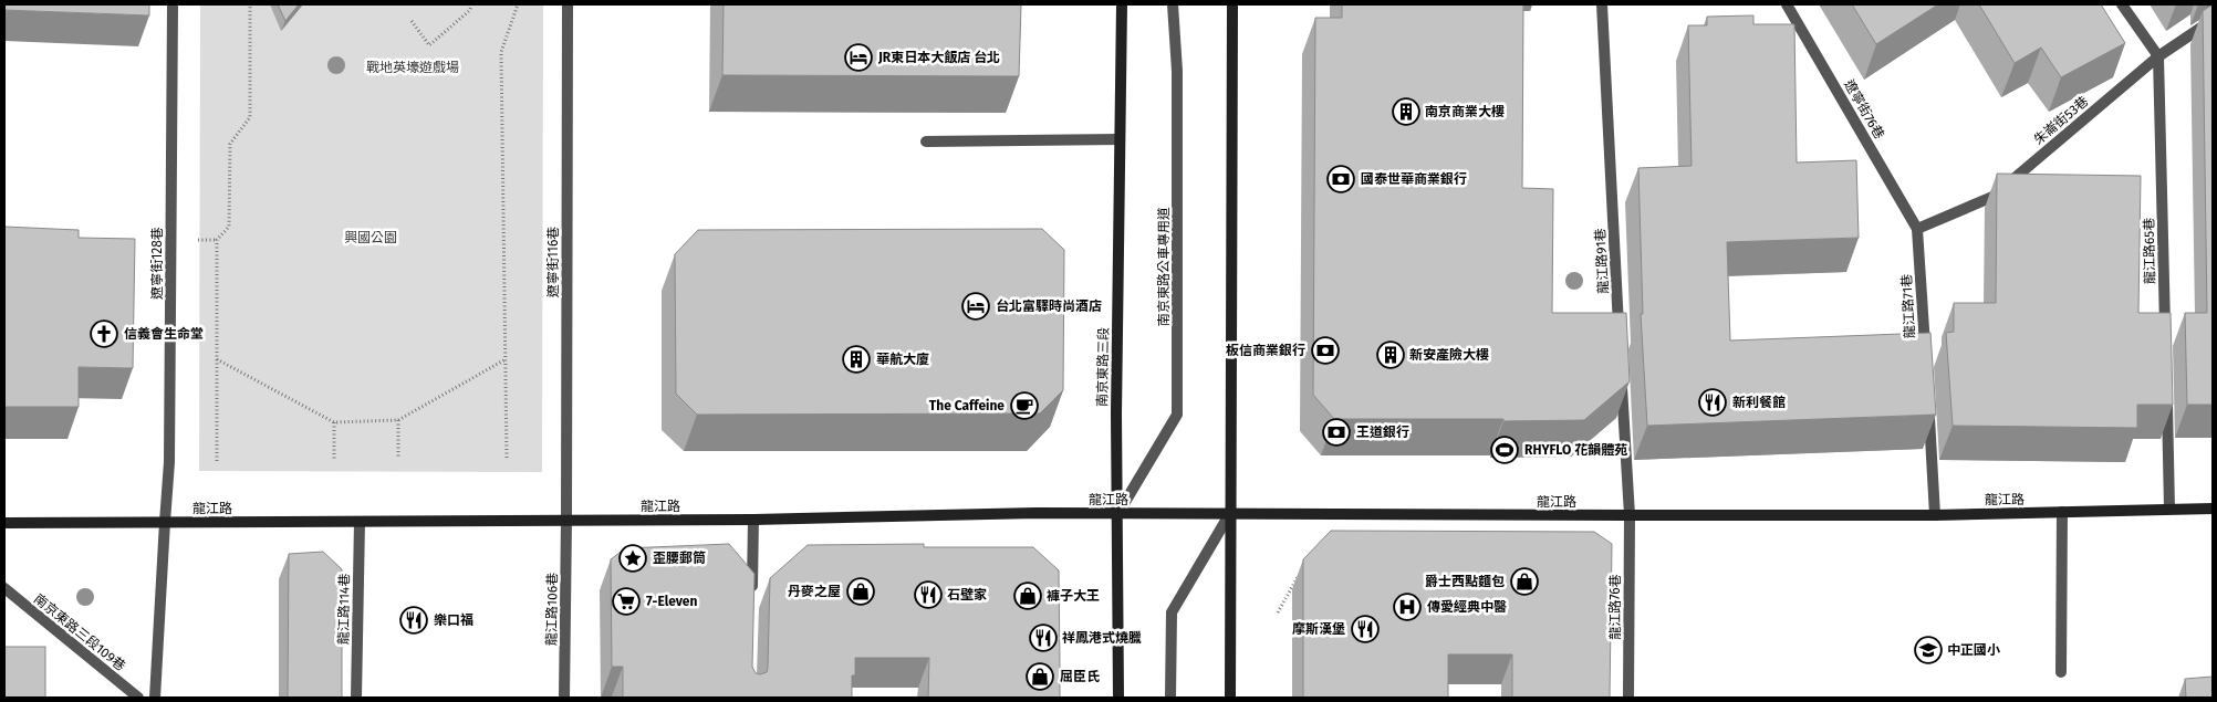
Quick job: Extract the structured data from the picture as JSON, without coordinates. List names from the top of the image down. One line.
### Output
{"streets":{"street":["遼寧街76巷","朱崙街53巷","龍江路65巷","龍江路91巷","遼寧街116巷","遼寧街128巷","南京東路公車專用道","龍江路71巷","南京東路三段","龍江路","龍江路76巷","龍江路114巷","龍江路106巷","南京東路三段109巷"]},"crossings":[["遼寧街76巷","朱崙街53巷"],["遼寧街76巷","龍江路71巷"],["朱崙街53巷","龍江路65巷"],["朱崙街53巷","龍江路71巷"],["遼寧街116巷","龍江路"],["遼寧街116巷","龍江路106巷"],["遼寧街128巷","龍江路"],["南京東路公車專用道","南京東路三段"],["南京東路公車專用道","龍江路"],["南京東路三段","龍江路"],["龍江路","龍江路76巷"],["龍江路","龍江路114巷"],["龍江路","龍江路106巷"]],"parks":["戰地英壕遊戲場","興國公園"],"places":{"hotel":["JR東日本大飯店 台北","台北富驛時尚酒店"],"building":["南京商業大樓","新安產險大樓","華航大廈"],"bank":["國泰世華商業銀行","板信商業銀行","王道銀行"],"church":["信義會生命堂"],"restaurant":["新利餐館","石壁家","樂口福","摩斯漢堡","祥鳳港式燒臘"],"cafe":["The Caffeine"],"sports":["RHYFLO 花韻體苑"],"place":["歪腰郵筒"],"shop":["爵士西點麵包","丹麥之屋","褲子大王","屈臣氏"],"supermarket":["7-Eleven"],"hospital":["傳愛經典中醫"],"school or university":["中正國小"]}}
